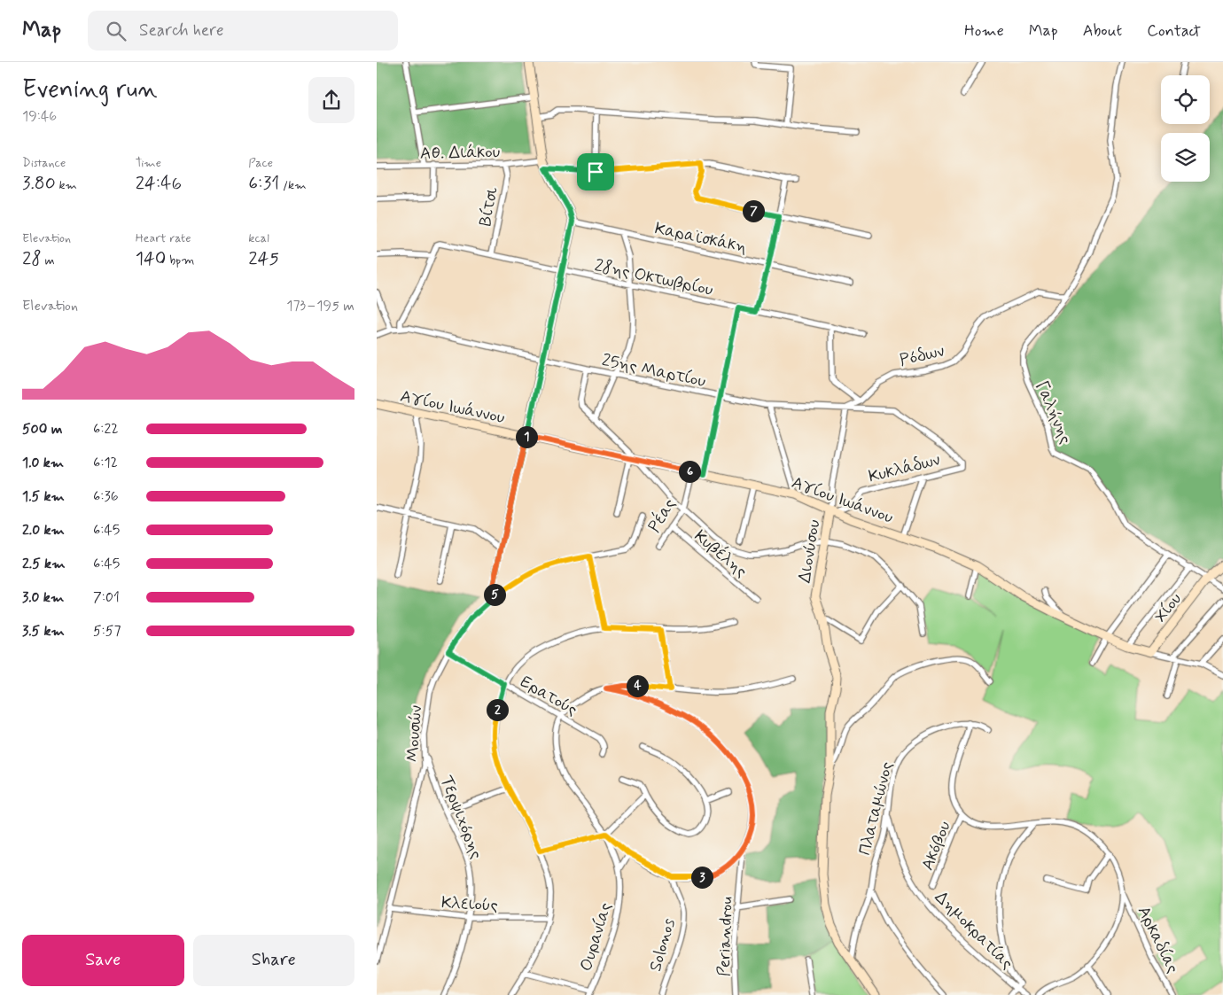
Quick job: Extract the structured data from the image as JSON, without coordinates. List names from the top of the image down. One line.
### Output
{"streets":{"street":["Αθ. Διάκου","Βίτσι","Καραϊσκάκη","28ης Οκτωβρίου","Ρόδων","25ης Μαρτίου","Αγίου Ιωάννου","Γαλήνης","Κυκλάδων","Ρέας","Διονύσου","Κυβέλης","Χίου","Ερατούς","Μουσών","Πλαταμώνος","Τερψιχόρης","Ακόβου","Κλειούς","Δημοκρατίας","Ουρανίας","Periandrou","Αρκαδίας","Solonos"]},"crossings":[["Αθ. Διάκου","Βίτσι"],["Βίτσι","28ης Οκτωβρίου"],["Ρόδων","25ης Μαρτίου"],["Ρόδων","Γαλήνης"],["Ρόδων","Διονύσου"],["25ης Μαρτίου","Κυκλάδων"],["25ης Μαρτίου","Διονύσου"],["Αγίου Ιωάννου","Κυκλάδων"],["Αγίου Ιωάννου","Ρέας"],["Αγίου Ιωάννου","Διονύσου"],["Αγίου Ιωάννου","Χίου"],["Γαλήνης","Χίου"],["Κυκλάδων","Διονύσου"],["Ρέας","Κυβέλης"],["Διονύσου","Πλαταμώνος"],["Ερατούς","Μουσών"],["Μουσών","Τερψιχόρης"],["Μουσών","Κλειούς"],["Πλαταμώνος","Δημοκρατίας"],["Τερψιχόρης","Κλειούς"],["Ακόβου","Αρκαδίας"],["Δημοκρατίας","Αρκαδίας"]],"page":{"header":"Map","search":"Search here","nav":["Home","Map","About","Contact"],"heading":["Evening run","19:46"],"stats":[["Distance","3.80 km"],["Time","24:46"],["Pace","6:31 /km"],["Elevation","28 m"],["Heart rate","140 bpm"],["kcal","245"]],"pins":["7","1","6","5","4","2","3"],"chart":["Elevation","173–195 m"],"list":[{"name":"500 m","note":"6:22"},{"name":"1.0 km","note":"6:12"},{"name":"1.5 km","note":"6:36"},{"name":"2.0 km","note":"6:45"},{"name":"2.5 km","note":"6:45"},{"name":"3.0 km","note":"7:01"},{"name":"3.5 km","note":"5:57"}],"buttons":["Save","Share"]}}
